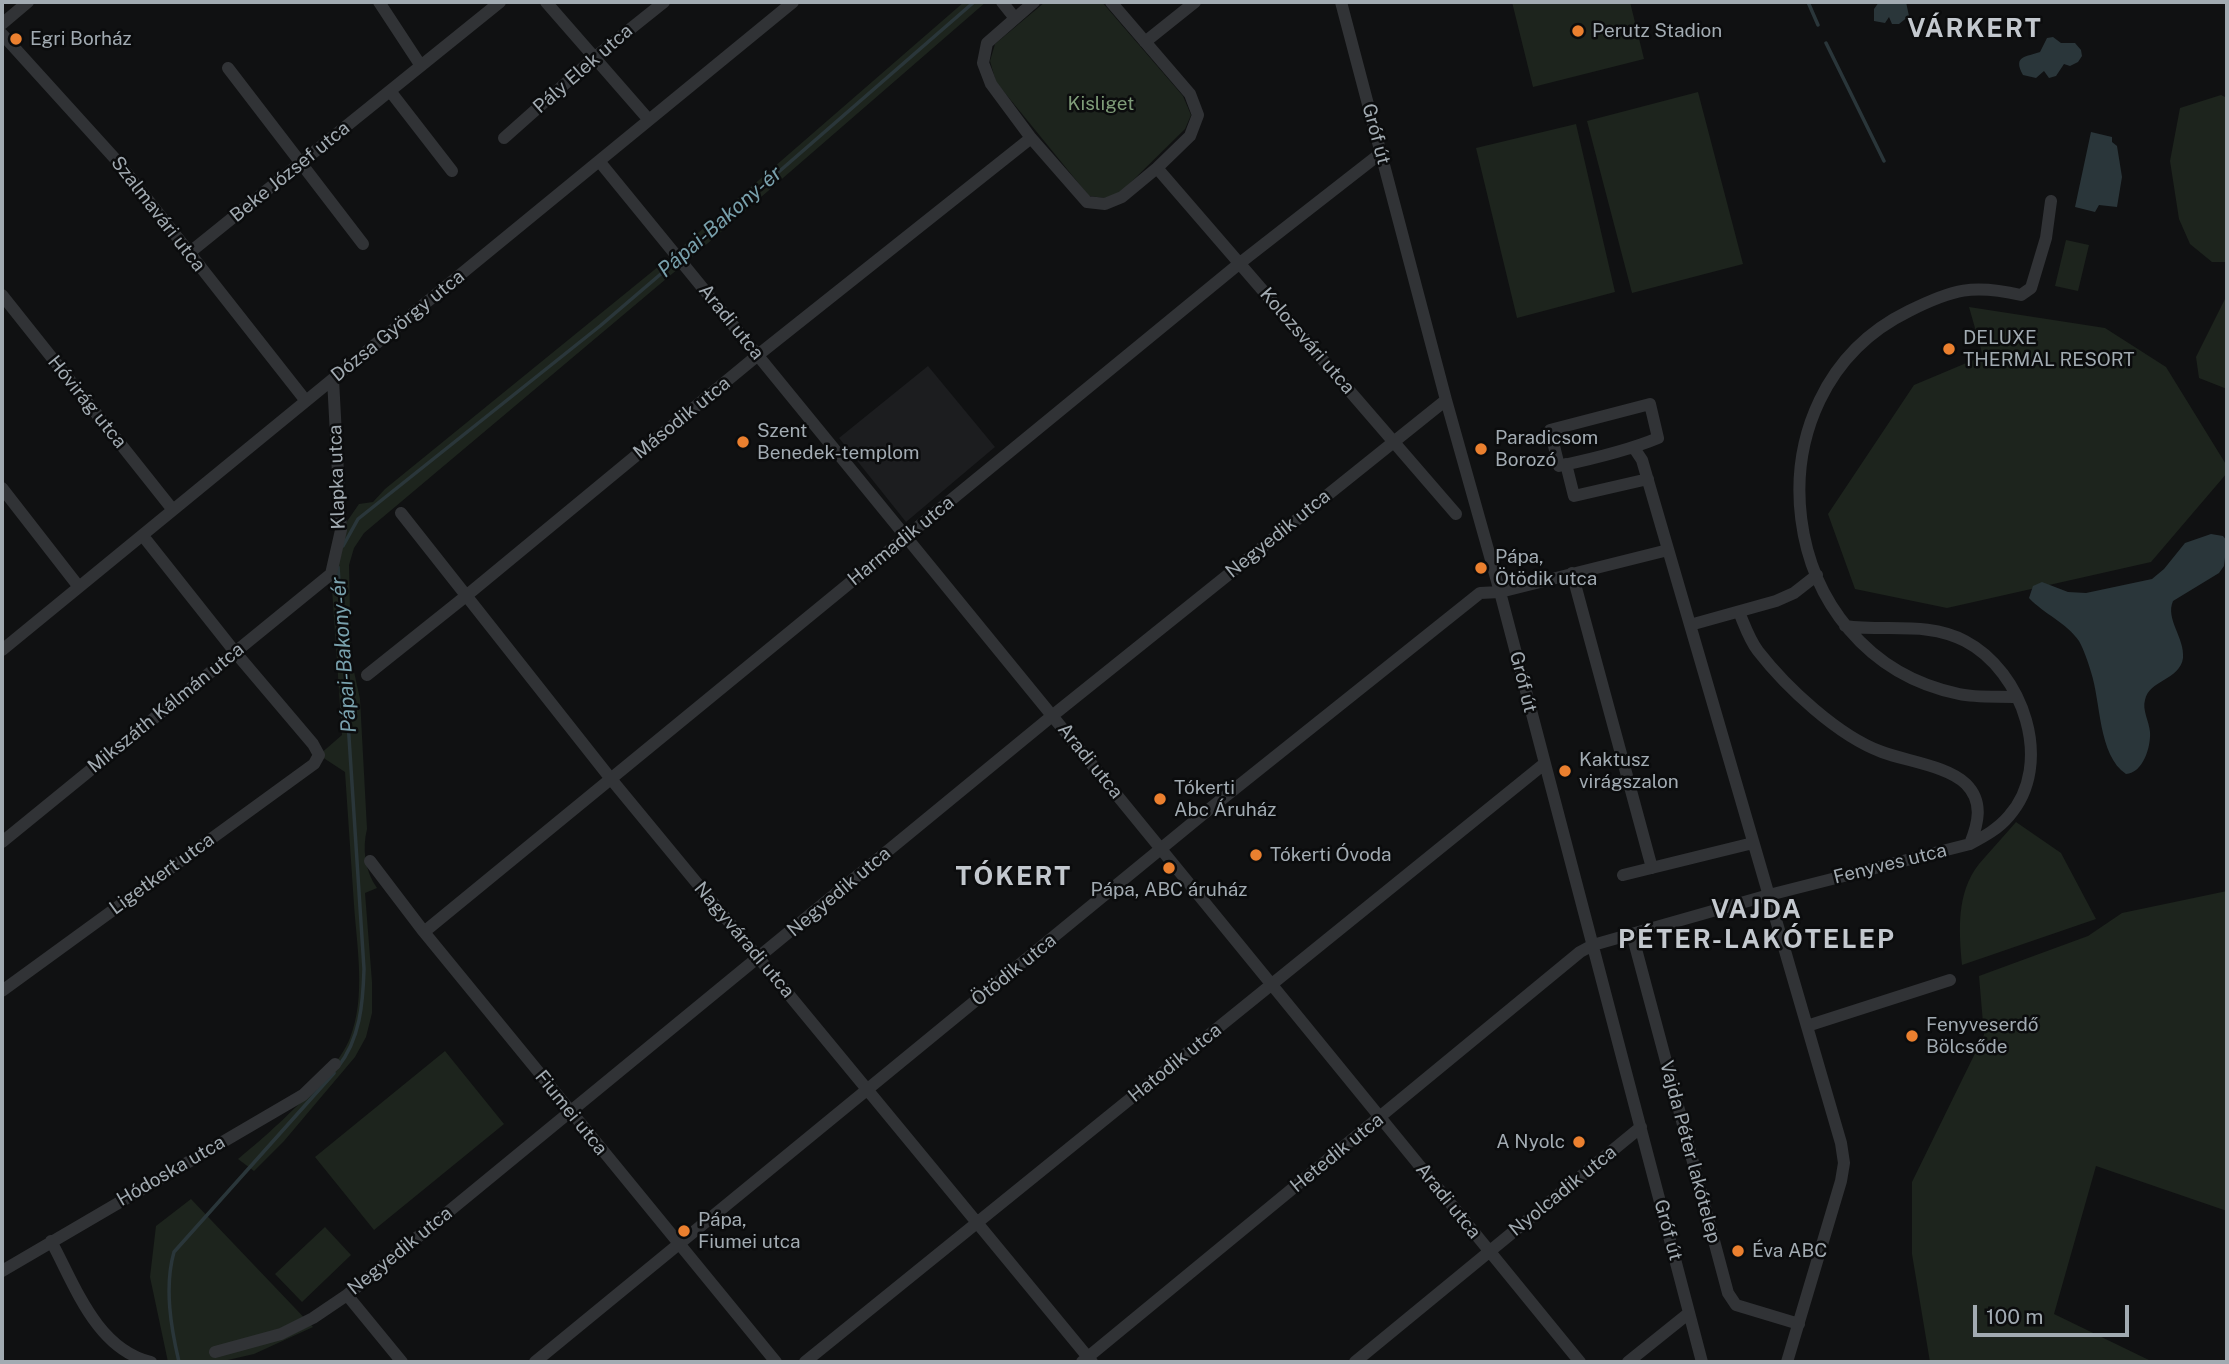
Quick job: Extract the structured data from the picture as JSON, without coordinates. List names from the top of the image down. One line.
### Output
{"streets":{"street":["Pály Elek utca","Gróf út","Beke József utca","Szalmavári utca","Aradi utca","Dózsa György utca","Kolozsvári utca","Hóvirág utca","Második utca","Klapka utca","Negyedik utca","Harmadik utca","Mikszáth Kálmán utca","Fenyves utca","Ligetkert utca","Nagyváradi utca","Ötödik utca","Hatodik utca","Fiumei utca","Vajda Péter lakótelep","Hetedik utca","Hódoska utca","Nyolcadik utca"]},"crossings":[["Gróf út","Negyedik utca"],["Gróf út","Harmadik utca"],["Gróf út","Ötödik utca"],["Gróf út","Hatodik utca"],["Gróf út","Hetedik utca"],["Gróf út","Nyolcadik utca"],["Beke József utca","Szalmavári utca"],["Szalmavári utca","Dózsa György utca"],["Aradi utca","Dózsa György utca"],["Aradi utca","Második utca"],["Aradi utca","Negyedik utca"],["Aradi utca","Harmadik utca"],["Aradi utca","Ötödik utca"],["Aradi utca","Hatodik utca"],["Aradi utca","Hetedik utca"],["Aradi utca","Nyolcadik utca"],["Dózsa György utca","Hóvirág utca"],["Dózsa György utca","Klapka utca"],["Kolozsvári utca","Negyedik utca"],["Kolozsvári utca","Harmadik utca"],["Második utca","Nagyváradi utca"],["Klapka utca","Mikszáth Kálmán utca"],["Negyedik utca","Nagyváradi utca"],["Negyedik utca","Fiumei utca"],["Harmadik utca","Nagyváradi utca"],["Harmadik utca","Fiumei utca"],["Mikszáth Kálmán utca","Ligetkert utca"],["Nagyváradi utca","Ötödik utca"],["Nagyváradi utca","Hatodik utca"],["Nagyváradi utca","Hetedik utca"],["Ötödik utca","Fiumei utca"]],"districts":["VÁRKERT","TÓKERT","VAJDA PÉTER-LAKÓTELEP"],"water":["Pápai-Bakony-ér"],"parks":["Kisliget"],"places":["Perutz Stadion","Egri Borház","DELUXE THERMAL RESORT","Szent Benedek-templom","Paradicsom Borozó","Pápa, Ötödik utca","Kaktusz virágszalon","Tókerti Abc Áruház","Tókerti Óvoda","Pápa, ABC áruház","Fenyveserdő Bölcsőde","A Nyolc","Pápa, Fiumei utca","Éva ABC"],"scale_bar":"100 m"}
